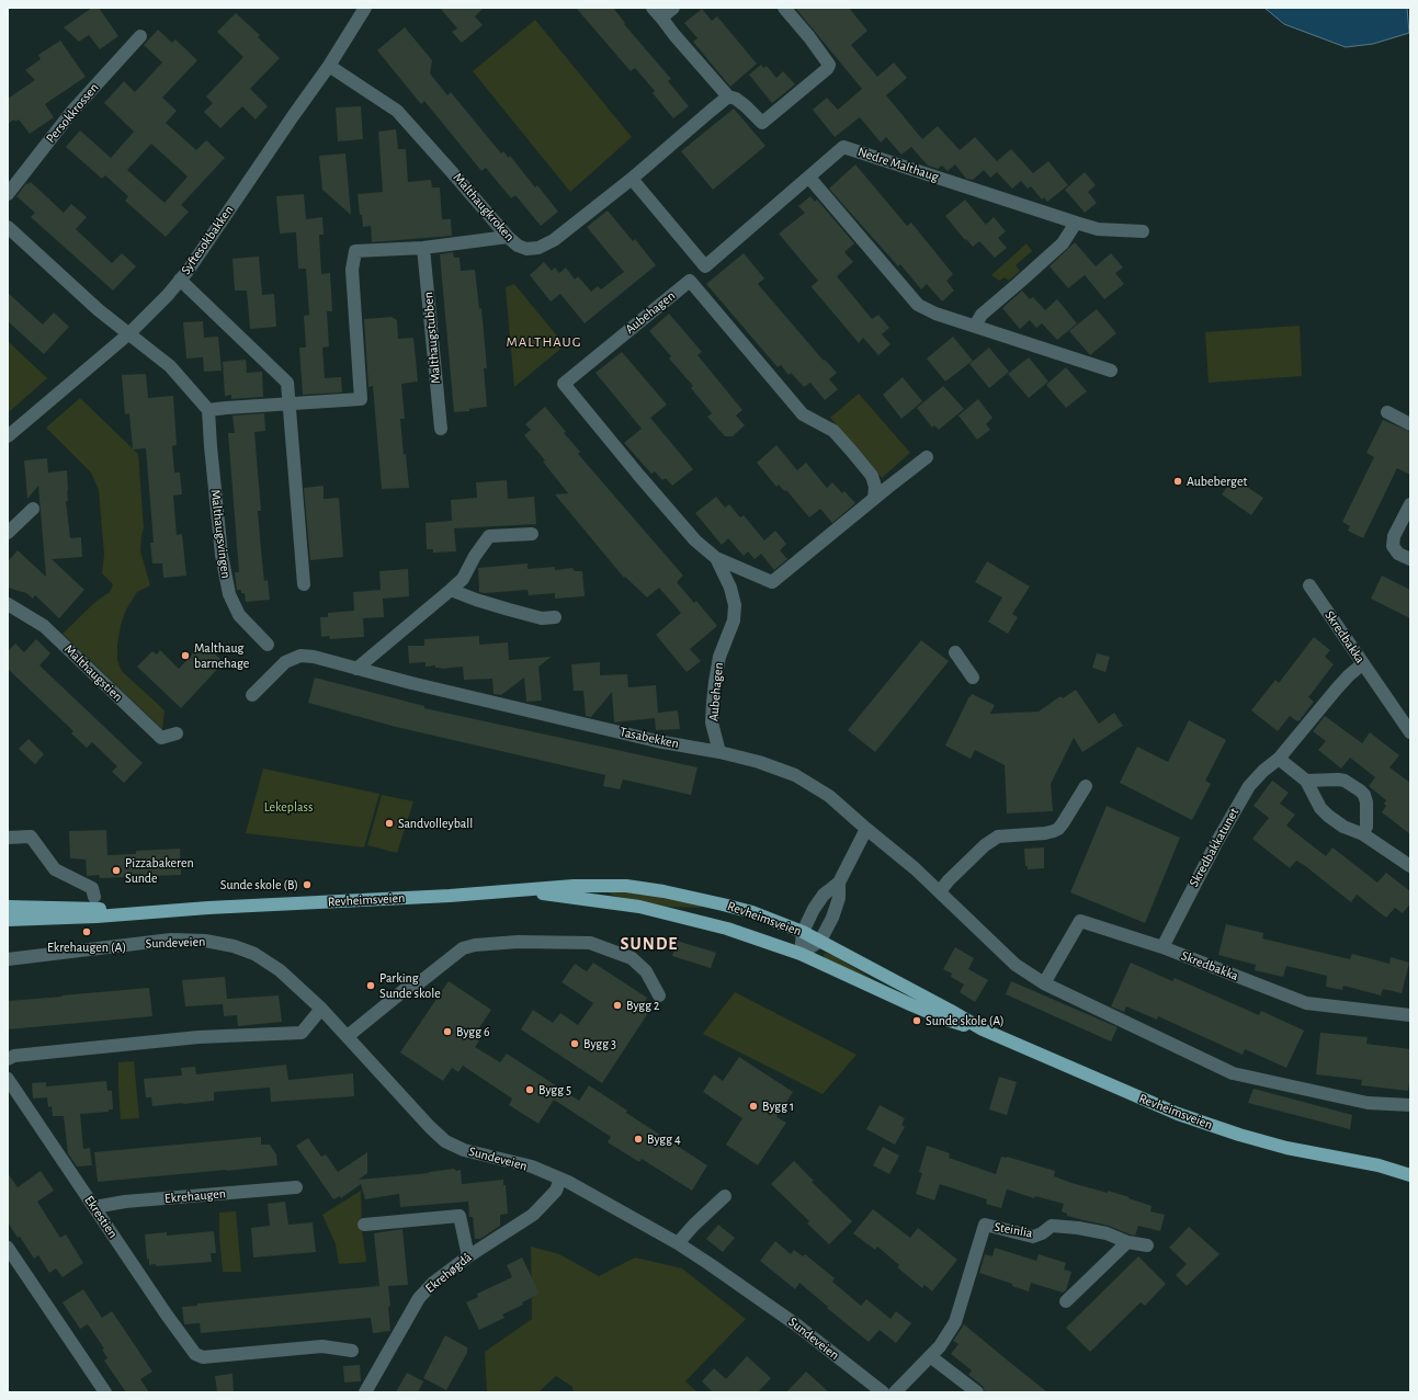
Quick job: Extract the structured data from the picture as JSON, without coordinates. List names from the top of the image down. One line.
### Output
{"streets":{"main road":["Revheimsveien"],"street":["Persokkrossen","Nedre Malthaug","Malthaugkroken","Syftesokbakken","Aubehagen","Malthaugstubben","Malthaugsvingen","Skredbakka","Malthaugstien","Tasabekken","Skredbakkatunet","Sundeveien","Ekrehaugen","Ekrestien","Steinlia","Ekrehøgdå"]},"crossings":[["Malthaugkroken","Syftesokbakken"],["Aubehagen","Tasabekken"],["Skredbakka","Skredbakkatunet"],["Sundeveien","Ekrehøgdå"],["Ekrehaugen","Ekrestien"]],"districts":["MALTHAUG","SUNDE"],"parks":["Lekeplass"],"places":["Aubeberget","Malthaug barnehage","Sandvolleyball","Pizzabakeren Sunde","Sunde skole (B)","Ekrehaugen (A)","Parking Sunde skole","Bygg 2","Sunde skole (A)","Bygg 6","Bygg 3","Bygg 5","Bygg 1","Bygg 4"]}
